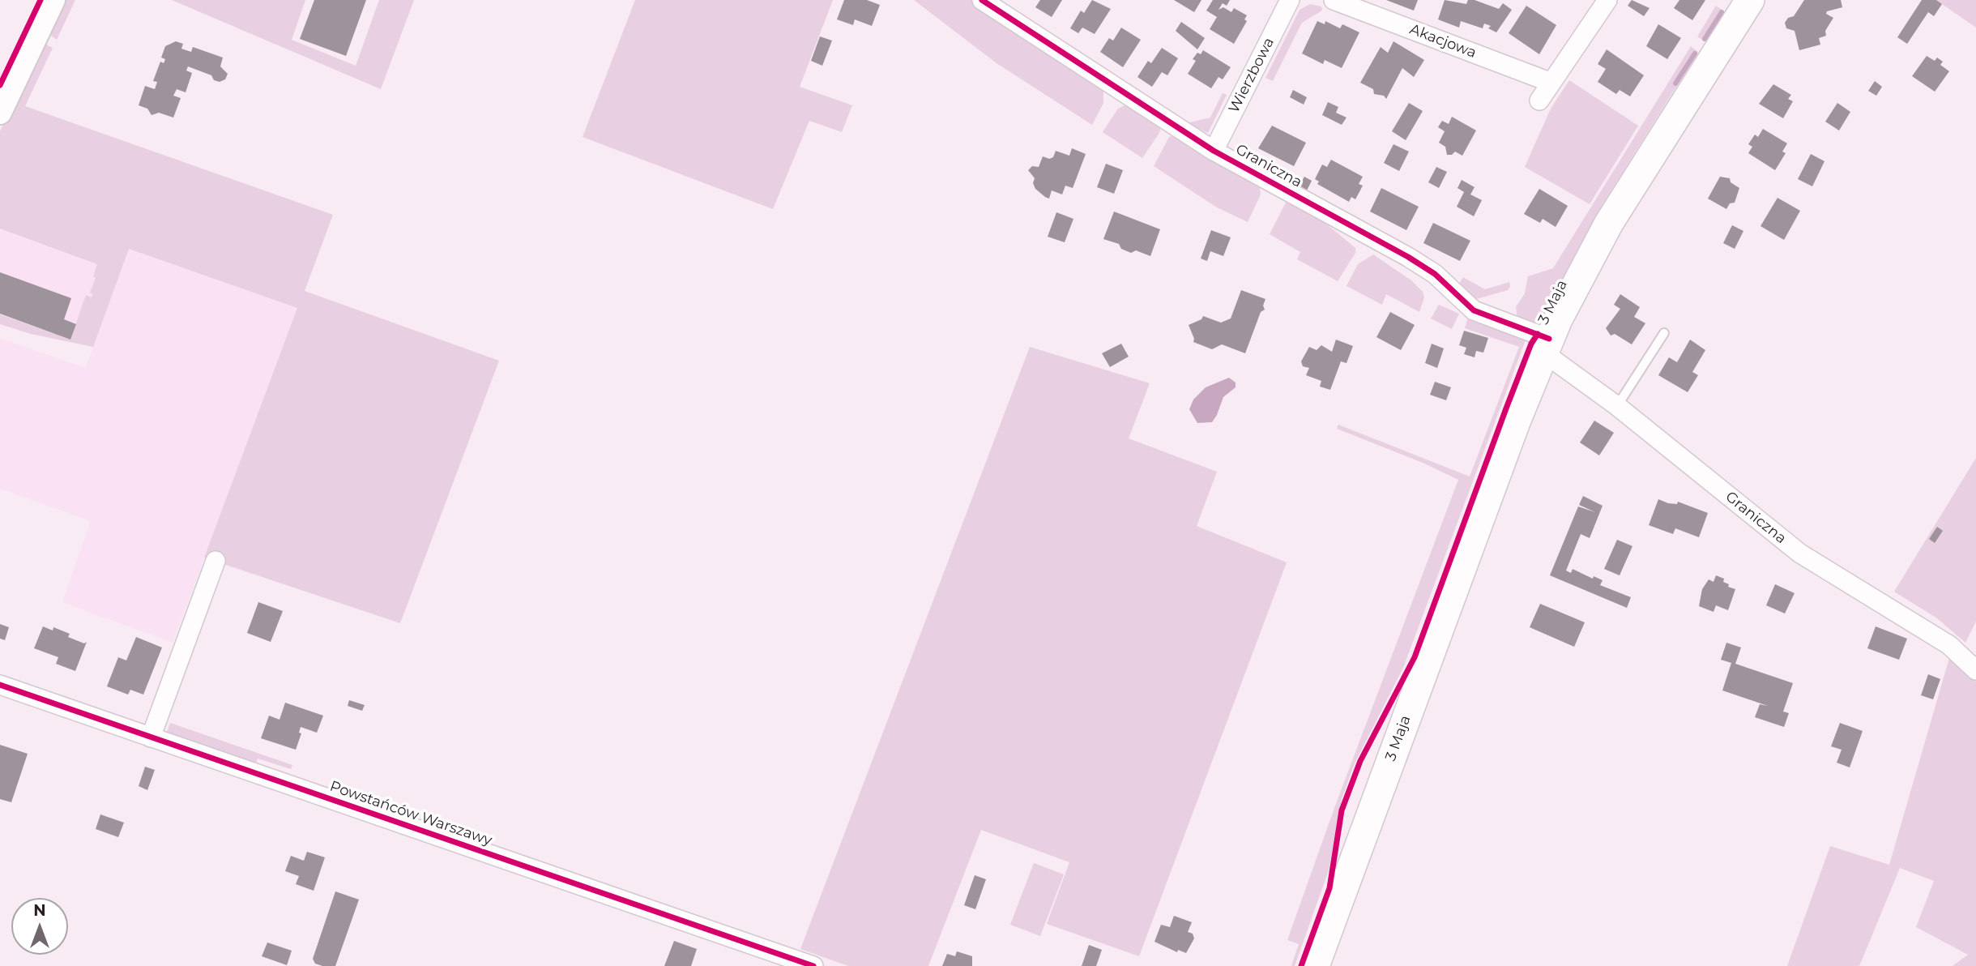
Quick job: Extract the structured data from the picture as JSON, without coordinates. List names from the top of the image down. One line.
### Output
{"streets":{"main road":["3 Maja"],"street":["Akacjowa","Wierzbowa","Graniczna","Powstańców Warszawy"]},"crossings":[["Wierzbowa","Graniczna"],["Graniczna","3 Maja"]],"north":"top"}
